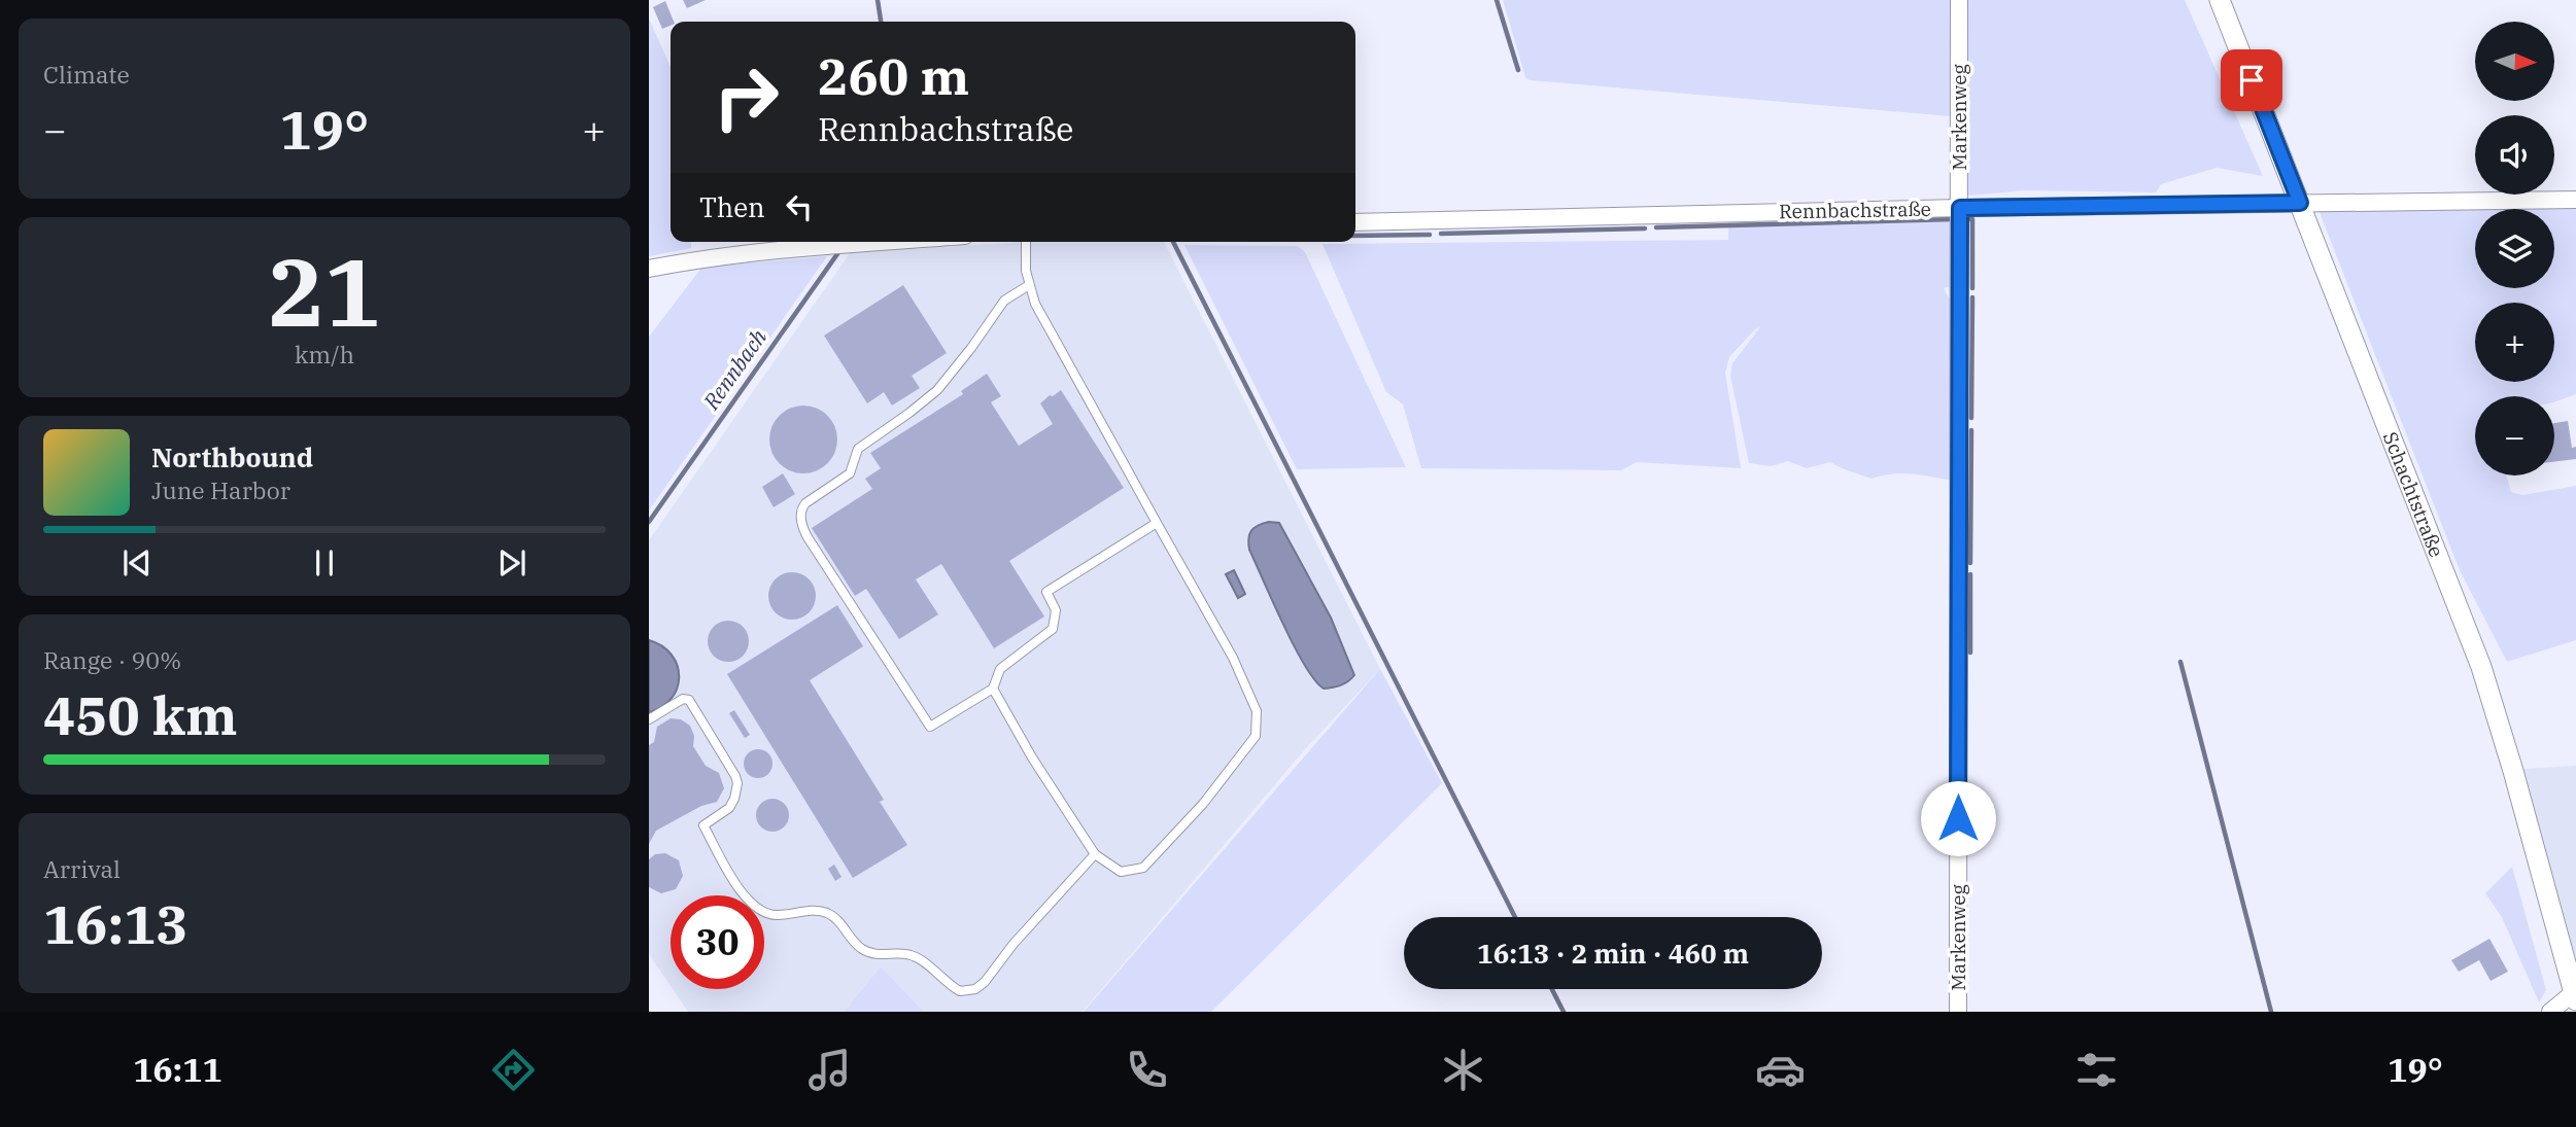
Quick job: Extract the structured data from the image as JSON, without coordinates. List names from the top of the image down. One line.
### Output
{"streets":{"street":["Markenweg","Rennbachstraße","Schachtstraße"]},"crossings":[["Markenweg","Rennbachstraße"],["Rennbachstraße","Schachtstraße"]],"water":["Rennbach"],"north":"right","page":{"tile":["Climate",["21","km/h"],["Range · 90%","450 km"],["Arrival","16:13"]],"map_buttons":["+","−"],"turn":["260 m","Rennbachstraße"],"heat":["−","19°","+"],"then":"Then","song":["Northbound","June Harbor"],"limit":"30","trip":"16:13 · 2 min · 460 m","tabs":["16:11","19°"]}}
